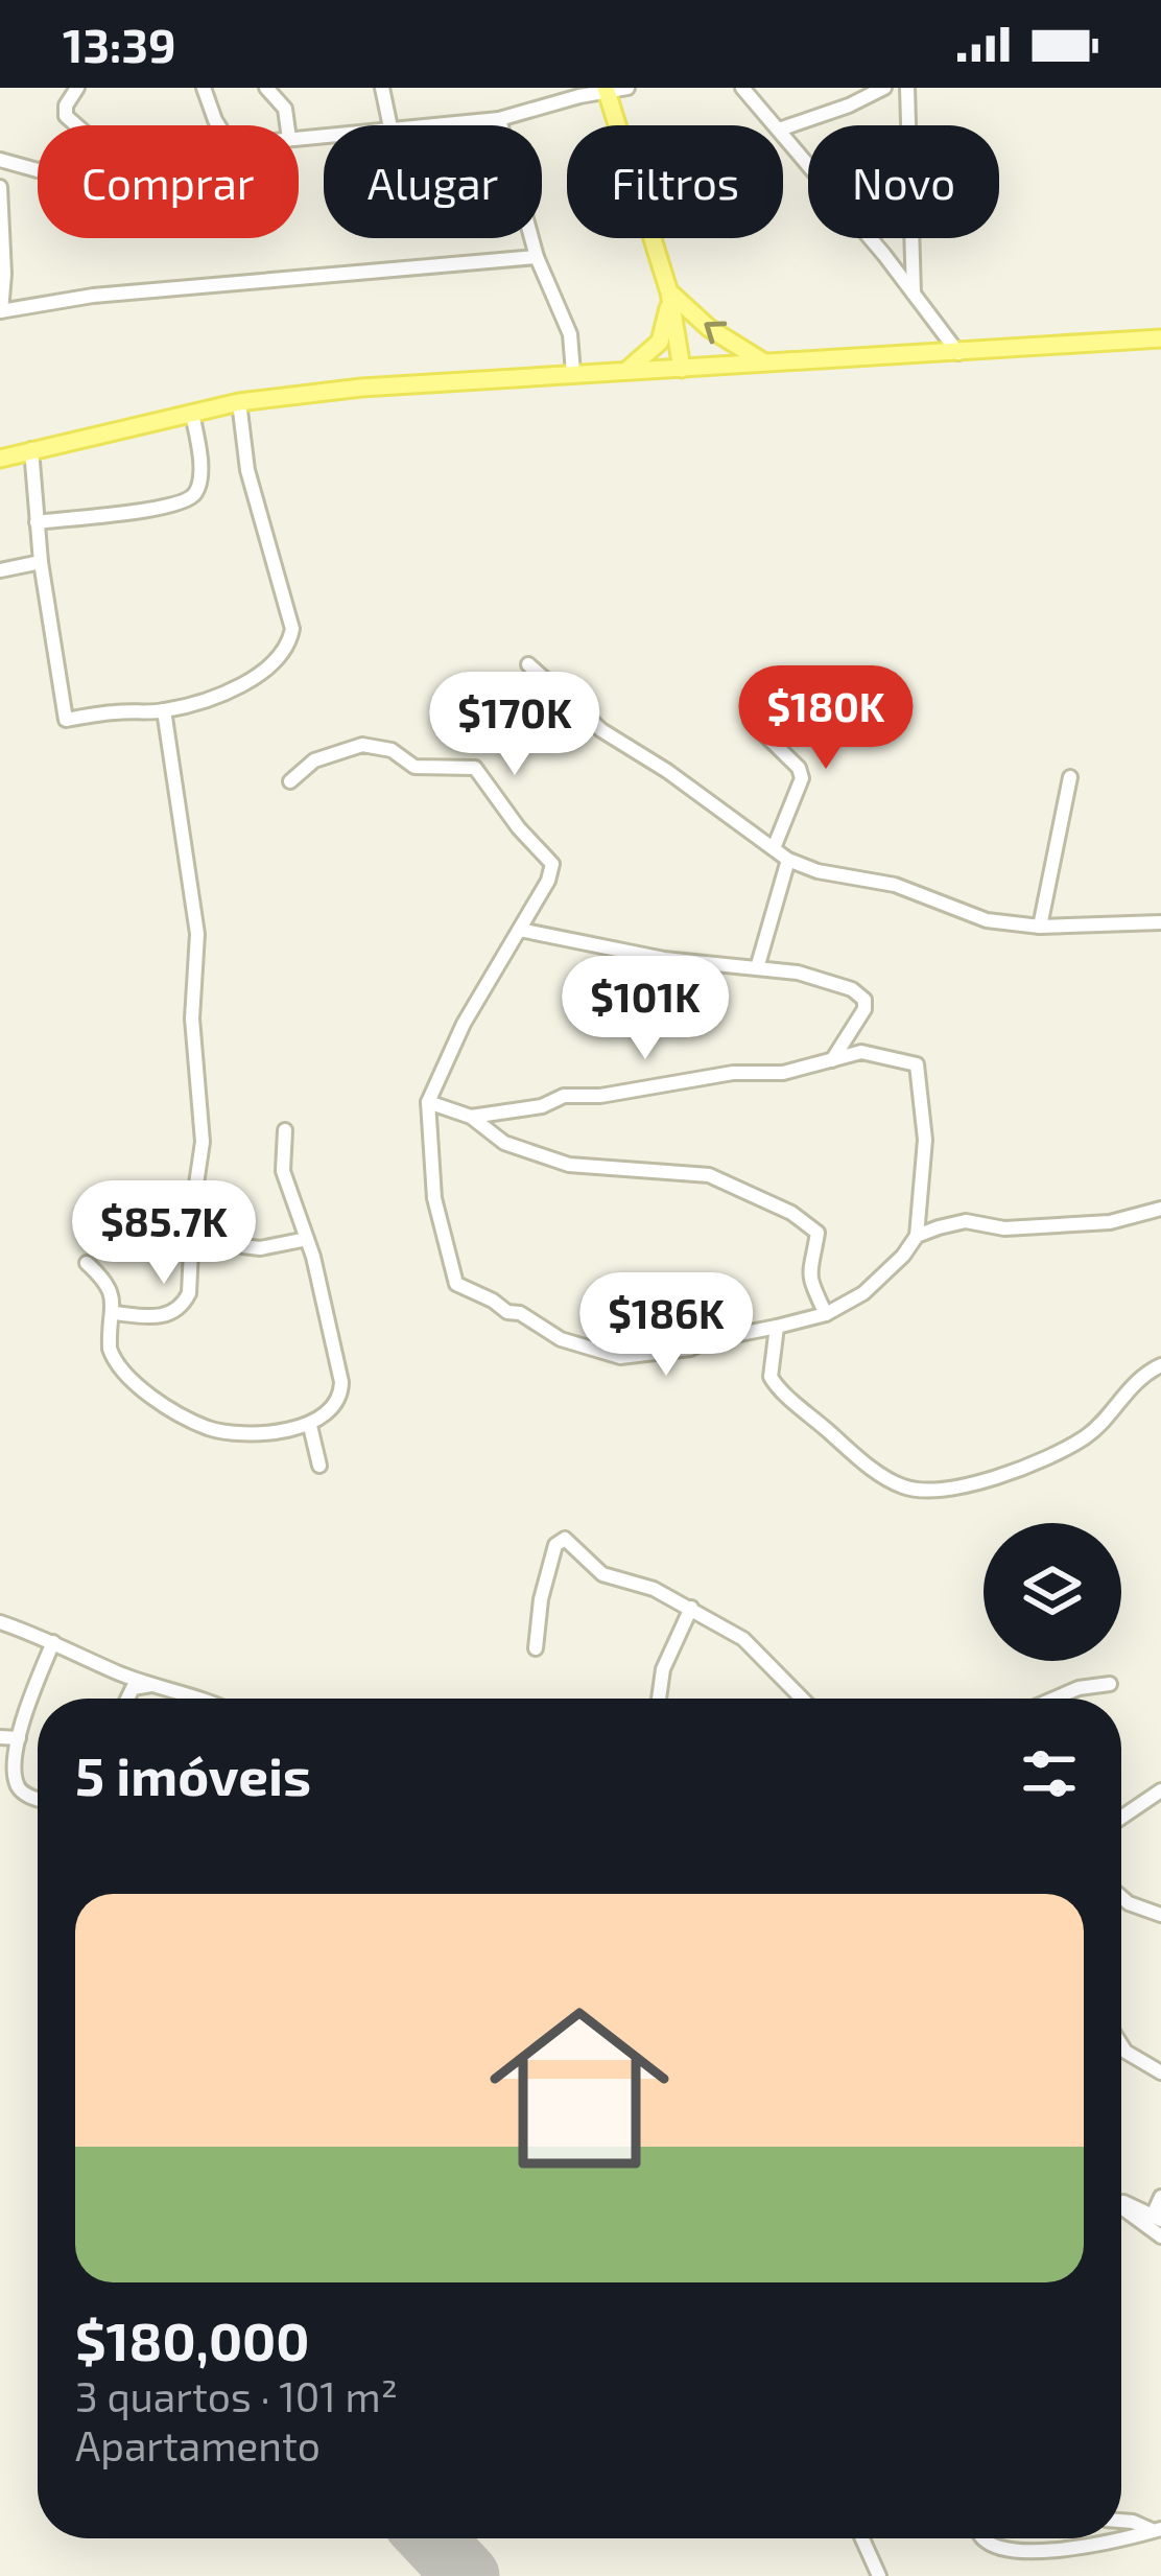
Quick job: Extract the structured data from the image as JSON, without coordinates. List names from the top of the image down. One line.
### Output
{"page":{"status":"13:39","chip":["Comprar","Alugar","Filtros","Novo"],"price":["$180K","$170K","$101K","$85.7K","$186K"],"heading":"5 imóveis","list":[{"name":"$180,000","note":"3 quartos · 101 m² · Apartamento"}]}}
